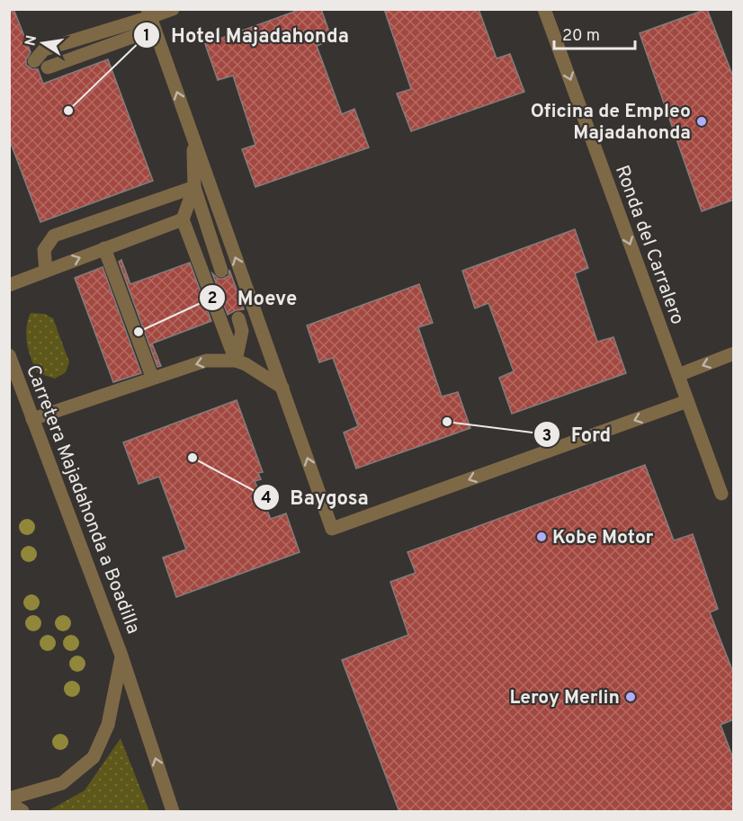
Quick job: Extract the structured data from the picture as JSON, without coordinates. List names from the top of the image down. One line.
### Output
{"streets":{"street":["Ronda del Carralero","Carretera Majadahonda a Boadilla"]},"one_way":["Ronda del Carralero"],"places":["Hotel Majadahonda","Oficina de Empleo Majadahonda","Moeve","Ford","Baygosa","Kobe Motor","Leroy Merlin"],"scale_bar":"20 m","north":"left"}
